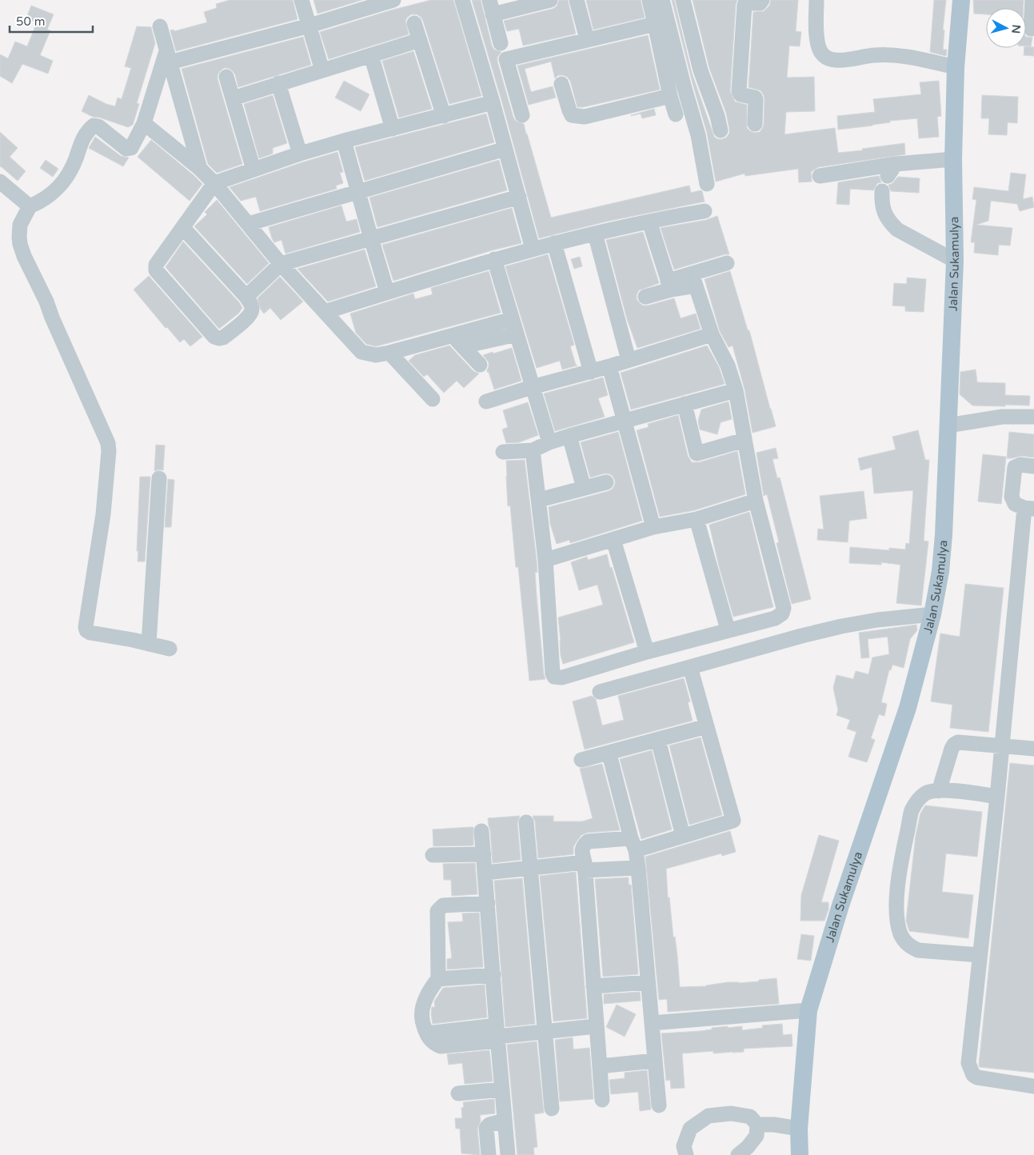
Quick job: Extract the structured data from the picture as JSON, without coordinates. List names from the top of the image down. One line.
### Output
{"streets":{"main road":["Jalan Sukamulya"]},"scale_bar":"50 m","north":"right"}
